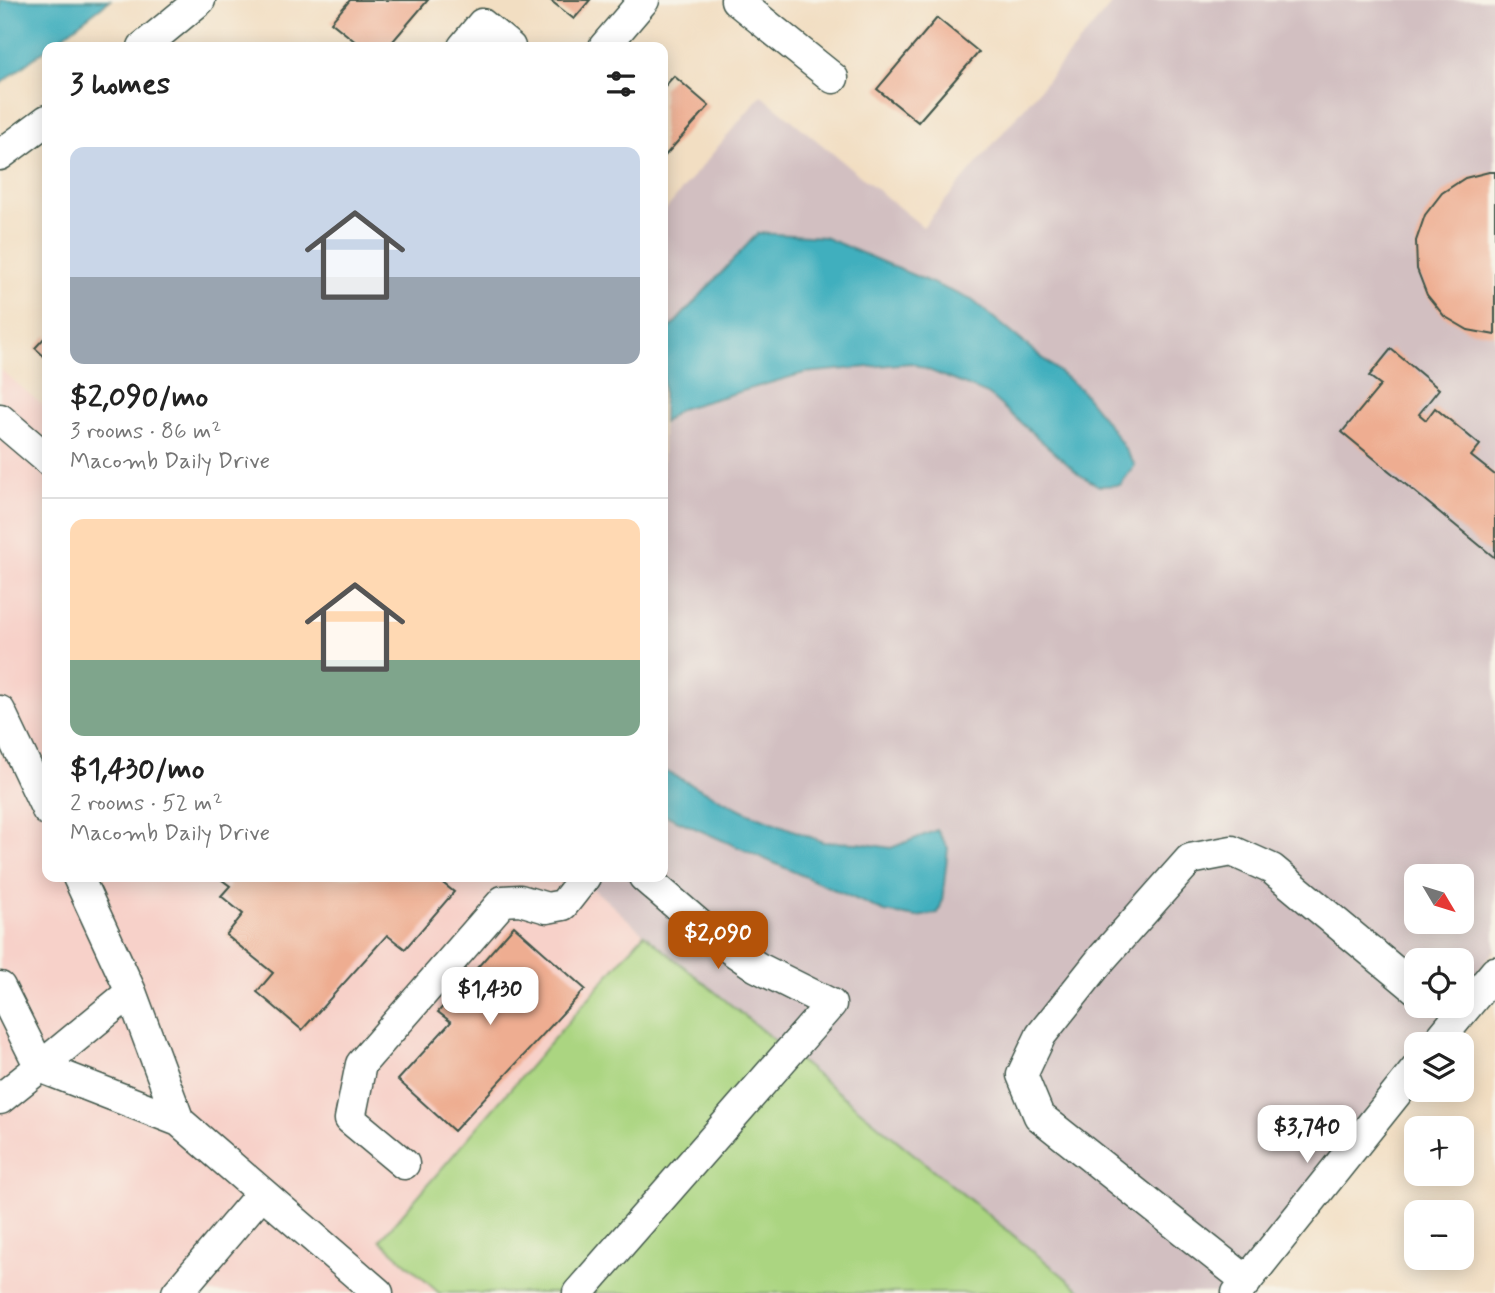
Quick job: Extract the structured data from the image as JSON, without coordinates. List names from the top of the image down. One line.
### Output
{"north":"bottom right","page":{"heading":"3 homes","list":[{"name":"$2,090/mo","note":"3 rooms · 86 m² · Macomb Daily Drive"},{"name":"$1,430/mo","note":"2 rooms · 52 m² · Macomb Daily Drive"}],"map_buttons":["+","−"],"price":["$2,090","$1,430","$3,740"]}}
